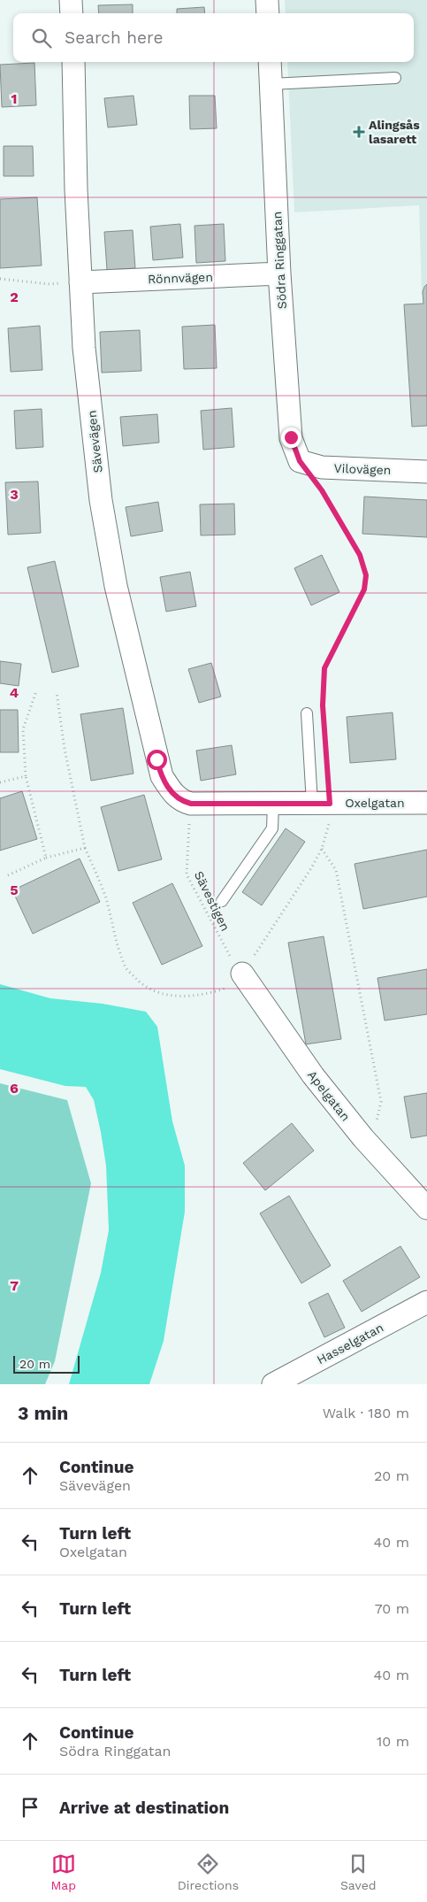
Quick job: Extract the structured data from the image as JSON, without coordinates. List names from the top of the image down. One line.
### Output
{"streets":{"street":["Södra Ringgatan","Rönnvägen","Sävevägen","Vilovägen","Oxelgatan","Apelgatan","Hasselgatan"],"path":["Sävestigen"]},"crossings":[["Södra Ringgatan","Rönnvägen"],["Södra Ringgatan","Vilovägen"],["Rönnvägen","Sävevägen"],["Sävevägen","Oxelgatan"],["Sävevägen","Sävestigen"],["Oxelgatan","Sävestigen"],["Sävestigen","Apelgatan"]],"places":{"health":["Alingsås lasarett"]},"scale_bar":"20 m","page":{"search":"Search here","scale":"20 m","heading":["3 min","Walk · 180 m"],"list":[["Continue","Sävevägen","20 m"],["Turn left","Oxelgatan","40 m"],["Turn left","70 m"],["Turn left","40 m"],["Continue","Södra Ringgatan","10 m"],"Arrive at destination"],"nav":["Map","Directions","Saved"]},"grid":{"rows":["1","2","3","4","5","6","7"]}}
